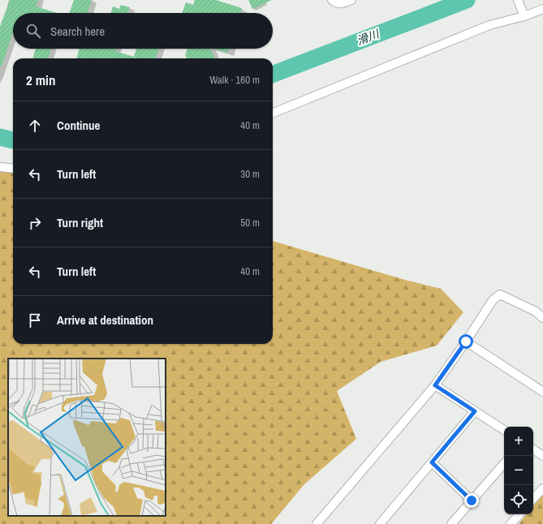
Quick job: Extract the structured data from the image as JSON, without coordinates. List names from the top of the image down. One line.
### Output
{"water":["滑川"],"page":{"search":"Search here","heading":["2 min","Walk · 160 m"],"list":[["Continue","40 m"],["Turn left","30 m"],["Turn right","50 m"],["Turn left","40 m"],"Arrive at destination"],"map_buttons":["+","−"]}}
